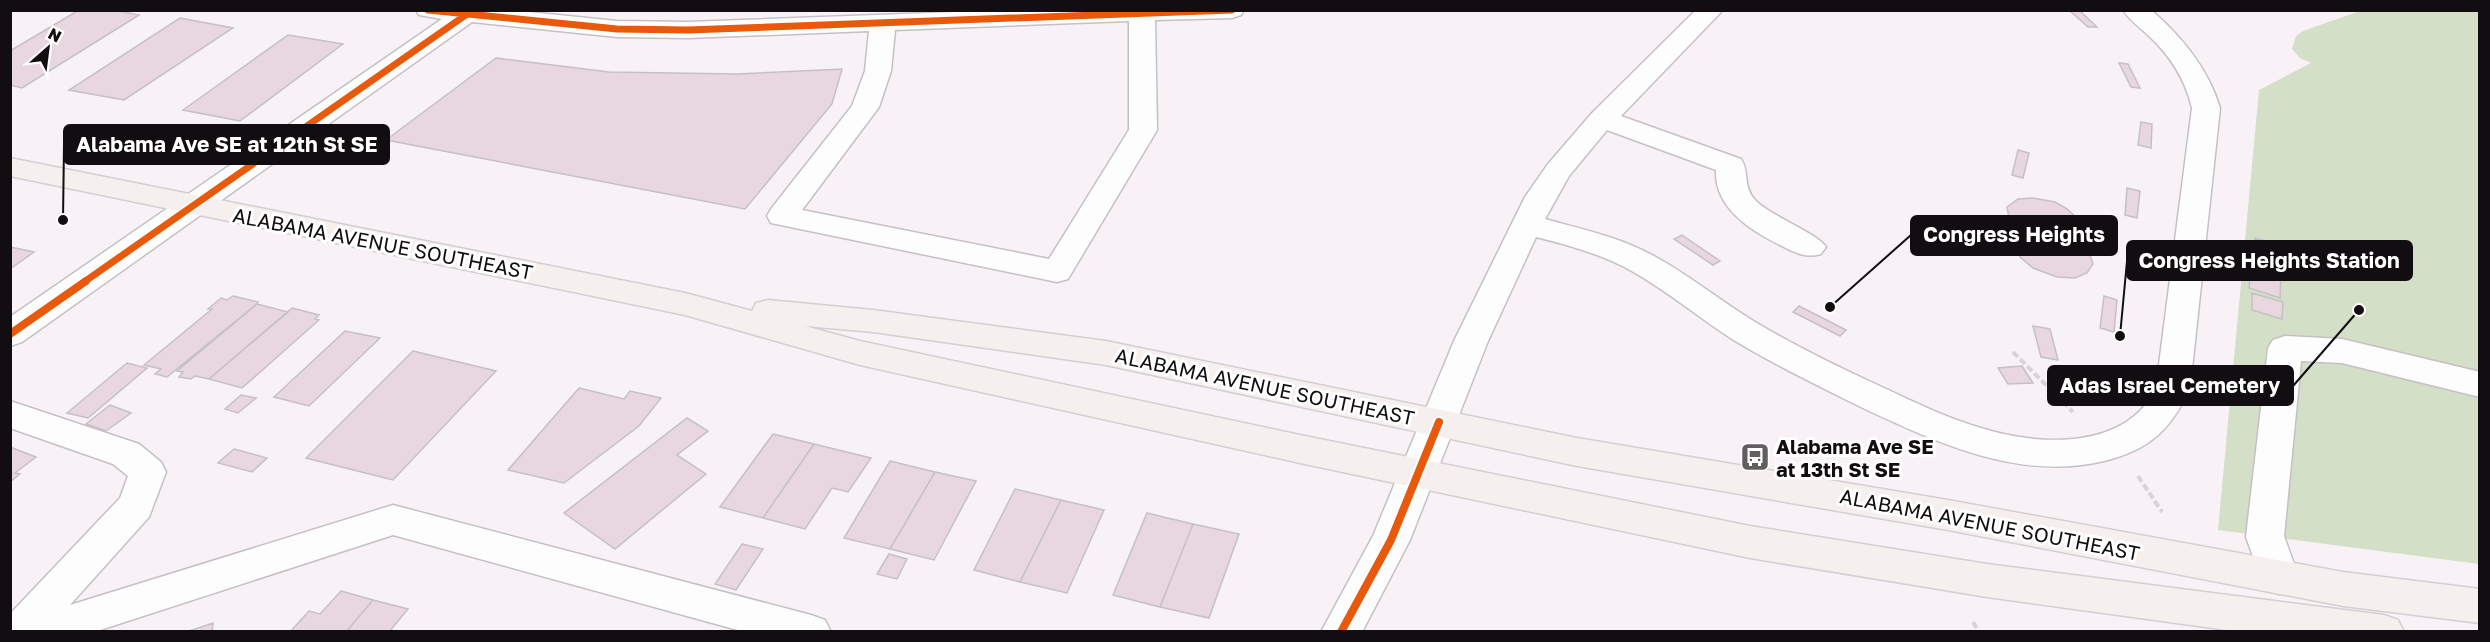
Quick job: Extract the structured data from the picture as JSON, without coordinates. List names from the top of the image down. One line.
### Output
{"streets":{"main road":["ALABAMA AVENUE SOUTHEAST"]},"places":{"other":["Alabama Ave SE at 12th St SE","Congress Heights","Adas Israel Cemetery","Congress Heights Station"],"bus stop":["Alabama Ave SE at 13th St SE"]},"north":"top right"}
